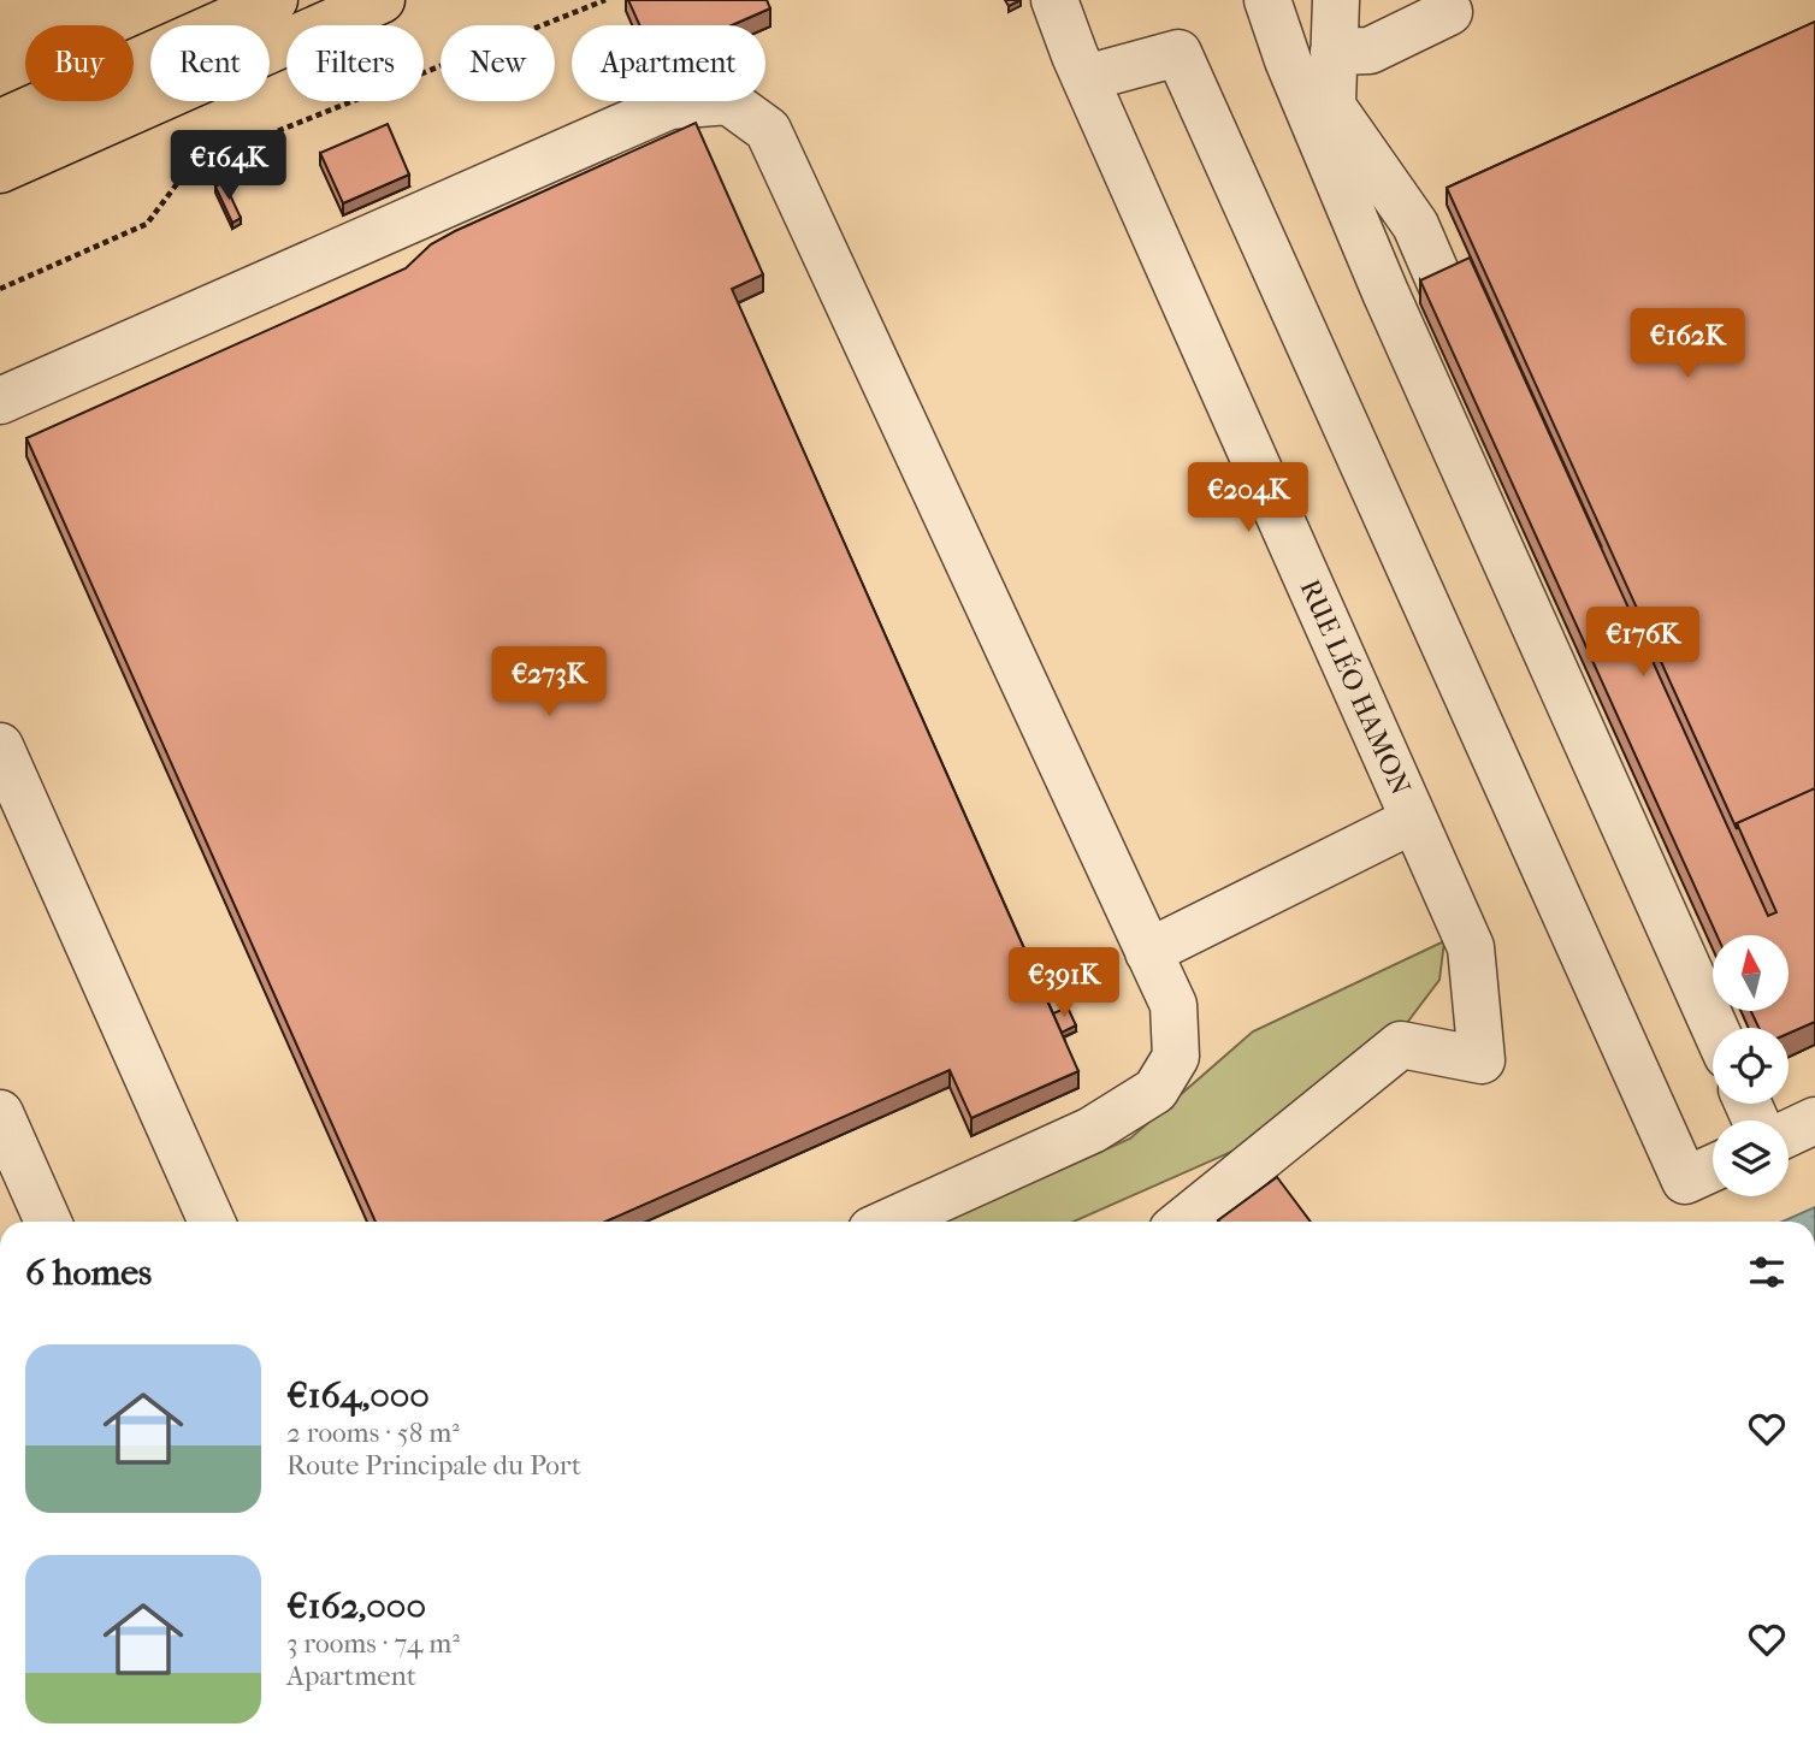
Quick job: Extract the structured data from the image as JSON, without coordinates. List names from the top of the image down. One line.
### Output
{"streets":{"street":["RUE LÉO HAMON"]},"north":"top","page":{"chip":["Buy","Rent","Filters","New","Apartment"],"price":["€164K","€162K","€204K","€176K","€273K","€391K"],"heading":"6 homes","list":[{"name":"€164,000","note":"2 rooms · 58 m² · Route Principale du Port"},{"name":"€162,000","note":"3 rooms · 74 m² · Apartment"}]}}
